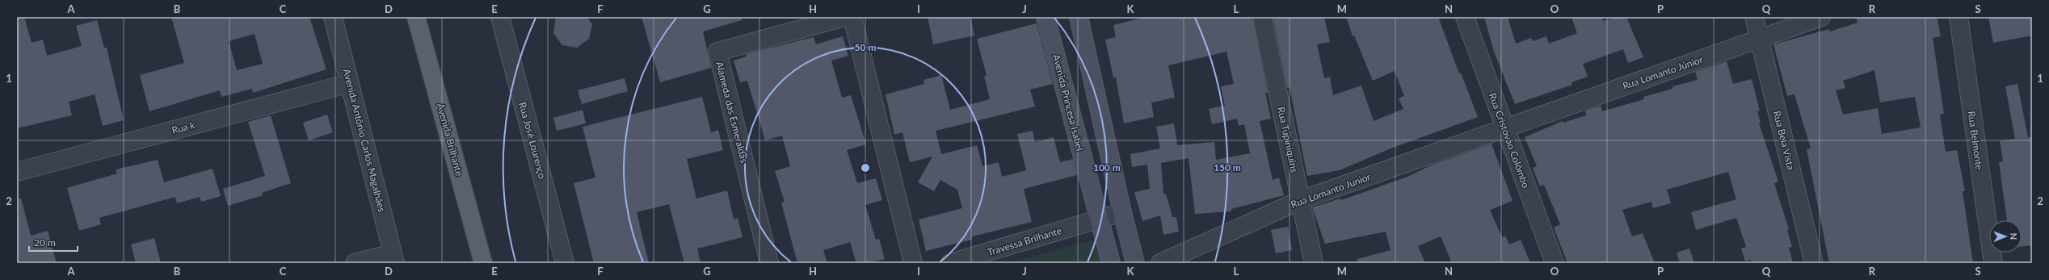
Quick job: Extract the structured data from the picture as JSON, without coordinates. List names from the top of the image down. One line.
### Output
{"streets":{"main road":["Avenida Princesa Isabel","Avenida Brilhante"],"street":["Rua Lomanto Júnior","Alameda das Esmeraldas","Rua k","Rua Tupiniquins","Avenida Antônio Carlos Magalhães","Rua José Lourenço","Rua Cristovão Colômbo","Rua Bela Vista","Rua Belmonte","Rua Lomanto Junior","Travessa Brilhante"]},"crossings":[["Rua Lomanto Júnior","Rua Cristovão Colômbo"],["Rua Lomanto Júnior","Rua Bela Vista"],["Rua Lomanto Júnior","Rua Lomanto Junior"],["Avenida Princesa Isabel","Travessa Brilhante"],["Rua k","Avenida Antônio Carlos Magalhães"],["Rua Tupiniquins","Rua Lomanto Junior"],["Rua Cristovão Colômbo","Rua Lomanto Junior"]],"scale_bar":"20 m","north":"right","grid":{"columns":["A","B","C","D","E","F","G","H","I","J","K","L","M","N","O","P","Q","R","S"],"rows":["1","2"]},"rings":["50 m","100 m","150 m"]}
